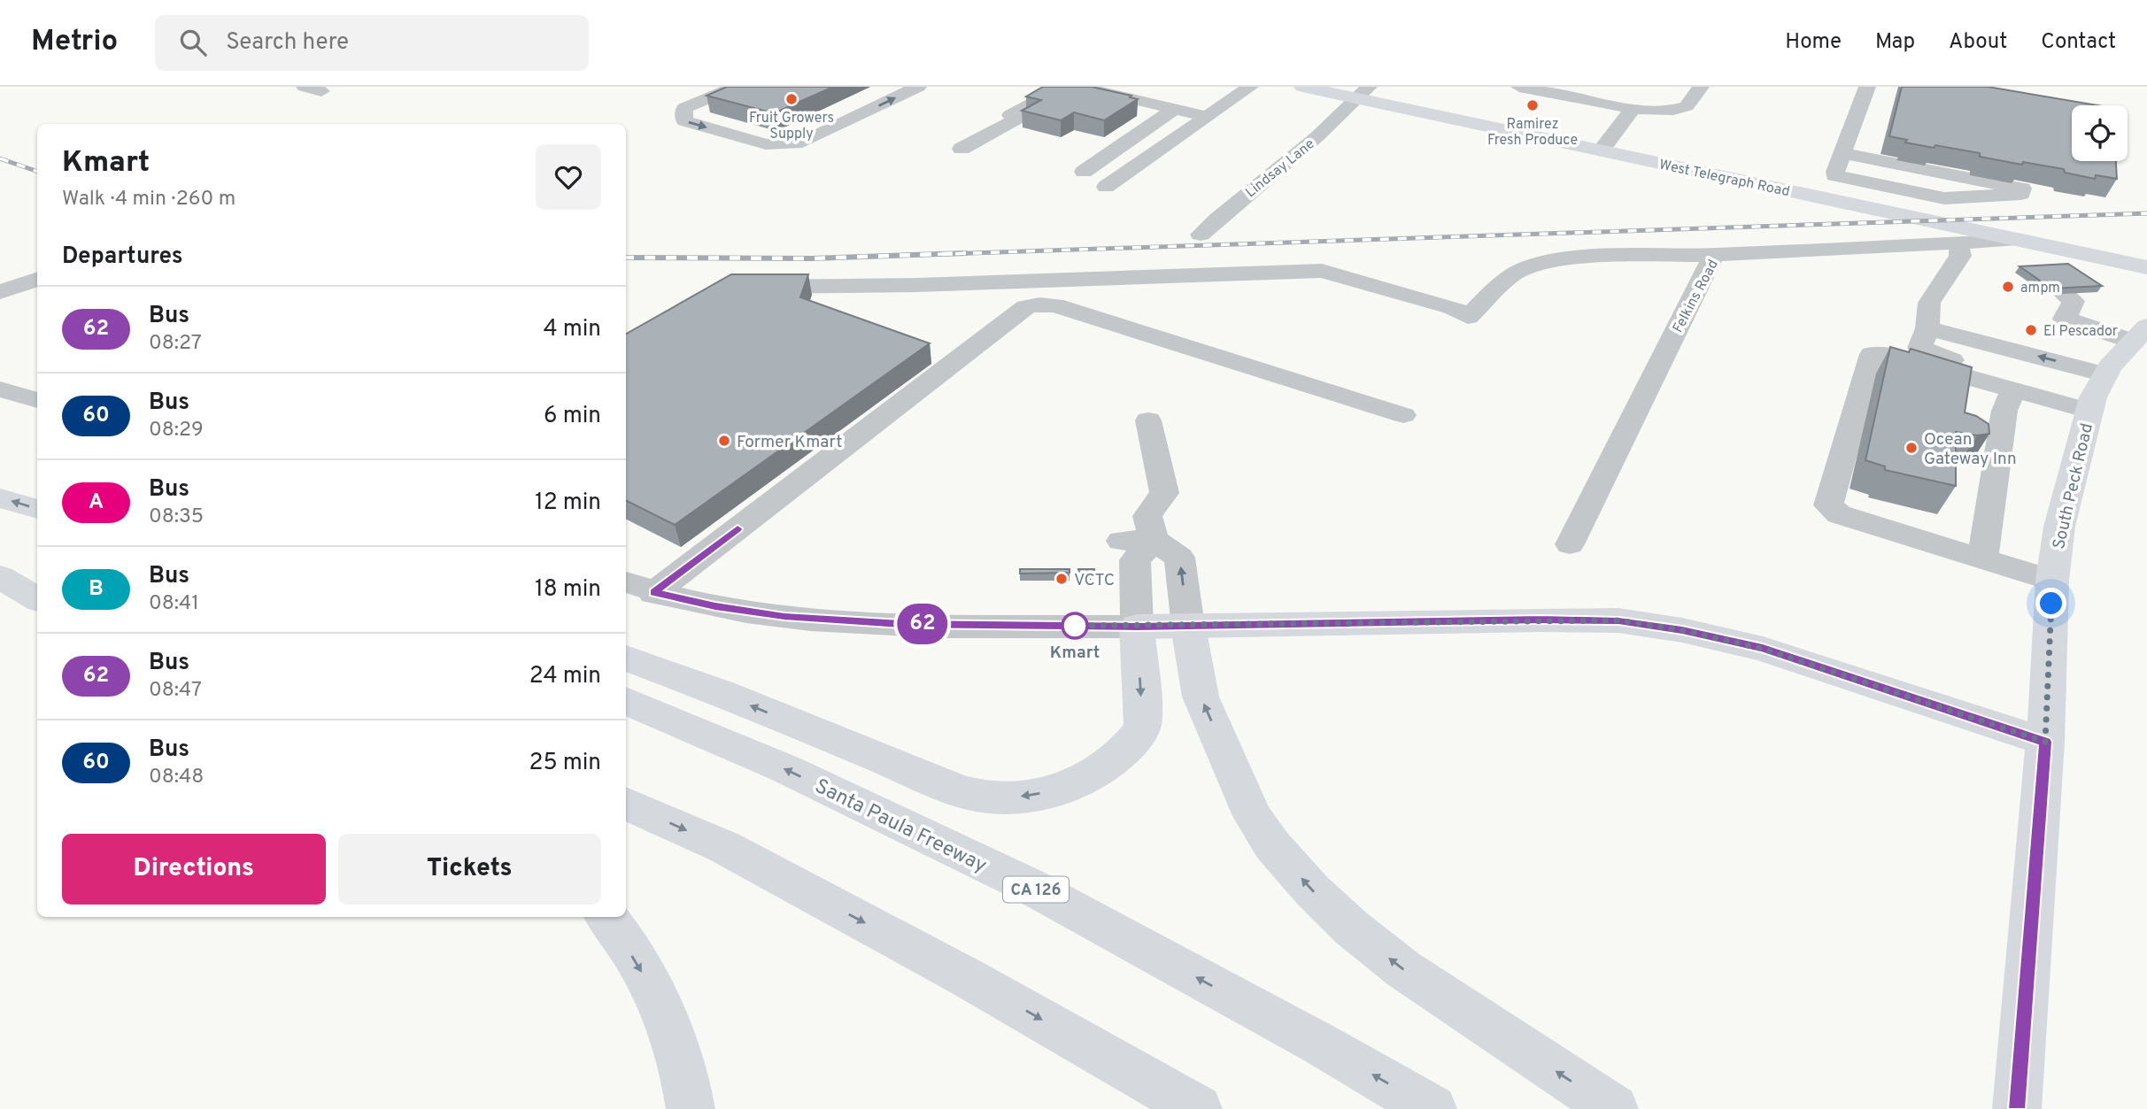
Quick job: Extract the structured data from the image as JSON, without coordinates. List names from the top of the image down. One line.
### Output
{"streets":{"main road":["West Telegraph Road","South Peck Road","Santa Paula Freeway","CA 126"],"street":["Lindsay Lane","Felkins Road"]},"crossings":[["Lindsay Lane","West Telegraph Road"],["West Telegraph Road","Felkins Road"]],"places":["Fruit Growers Supply","Ramirez Fresh Produce","ampm","El Pescador","Former Kmart","Ocean Gateway Inn","VCTC","Kmart"],"lines":["bus line 62"],"page":{"header":"Metrio","search":"Search here","nav":["Home","Map","About","Contact"],"on_map":"62","heading":[["Kmart","Walk · 4 min · 260 m"],"Departures"],"list":[{"mark":"62","name":"Bus","note":"08:27","value":"4 min"},{"mark":"60","name":"Bus","note":"08:29","value":"6 min"},{"mark":"A","name":"Bus","note":"08:35","value":"12 min"},{"mark":"B","name":"Bus","note":"08:41","value":"18 min"},{"mark":"62","name":"Bus","note":"08:47","value":"24 min"},{"mark":"60","name":"Bus","note":"08:48","value":"25 min"}],"buttons":["Directions","Tickets"]}}
